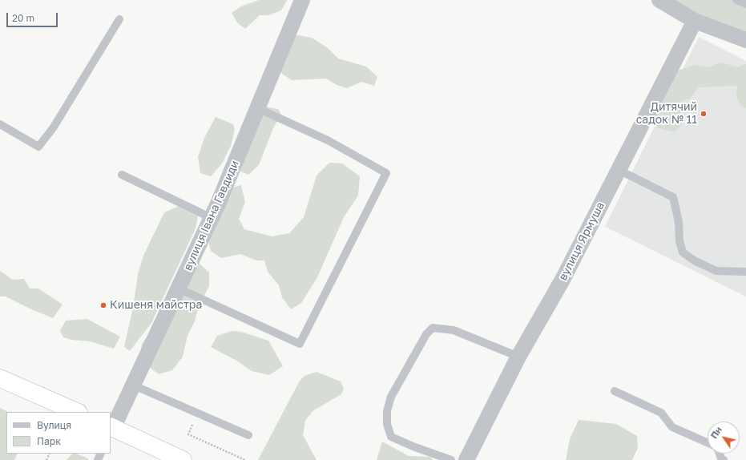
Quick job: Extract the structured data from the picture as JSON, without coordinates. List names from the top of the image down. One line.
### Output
{"streets":{"street":["вулиця Івана Гавдиди","вулиця Ярмуша"]},"places":["Дитячий садок № 11","Кишеня майстра"],"legend":["Вулиця","Парк"],"scale_bar":"20 m","north":"top left"}
